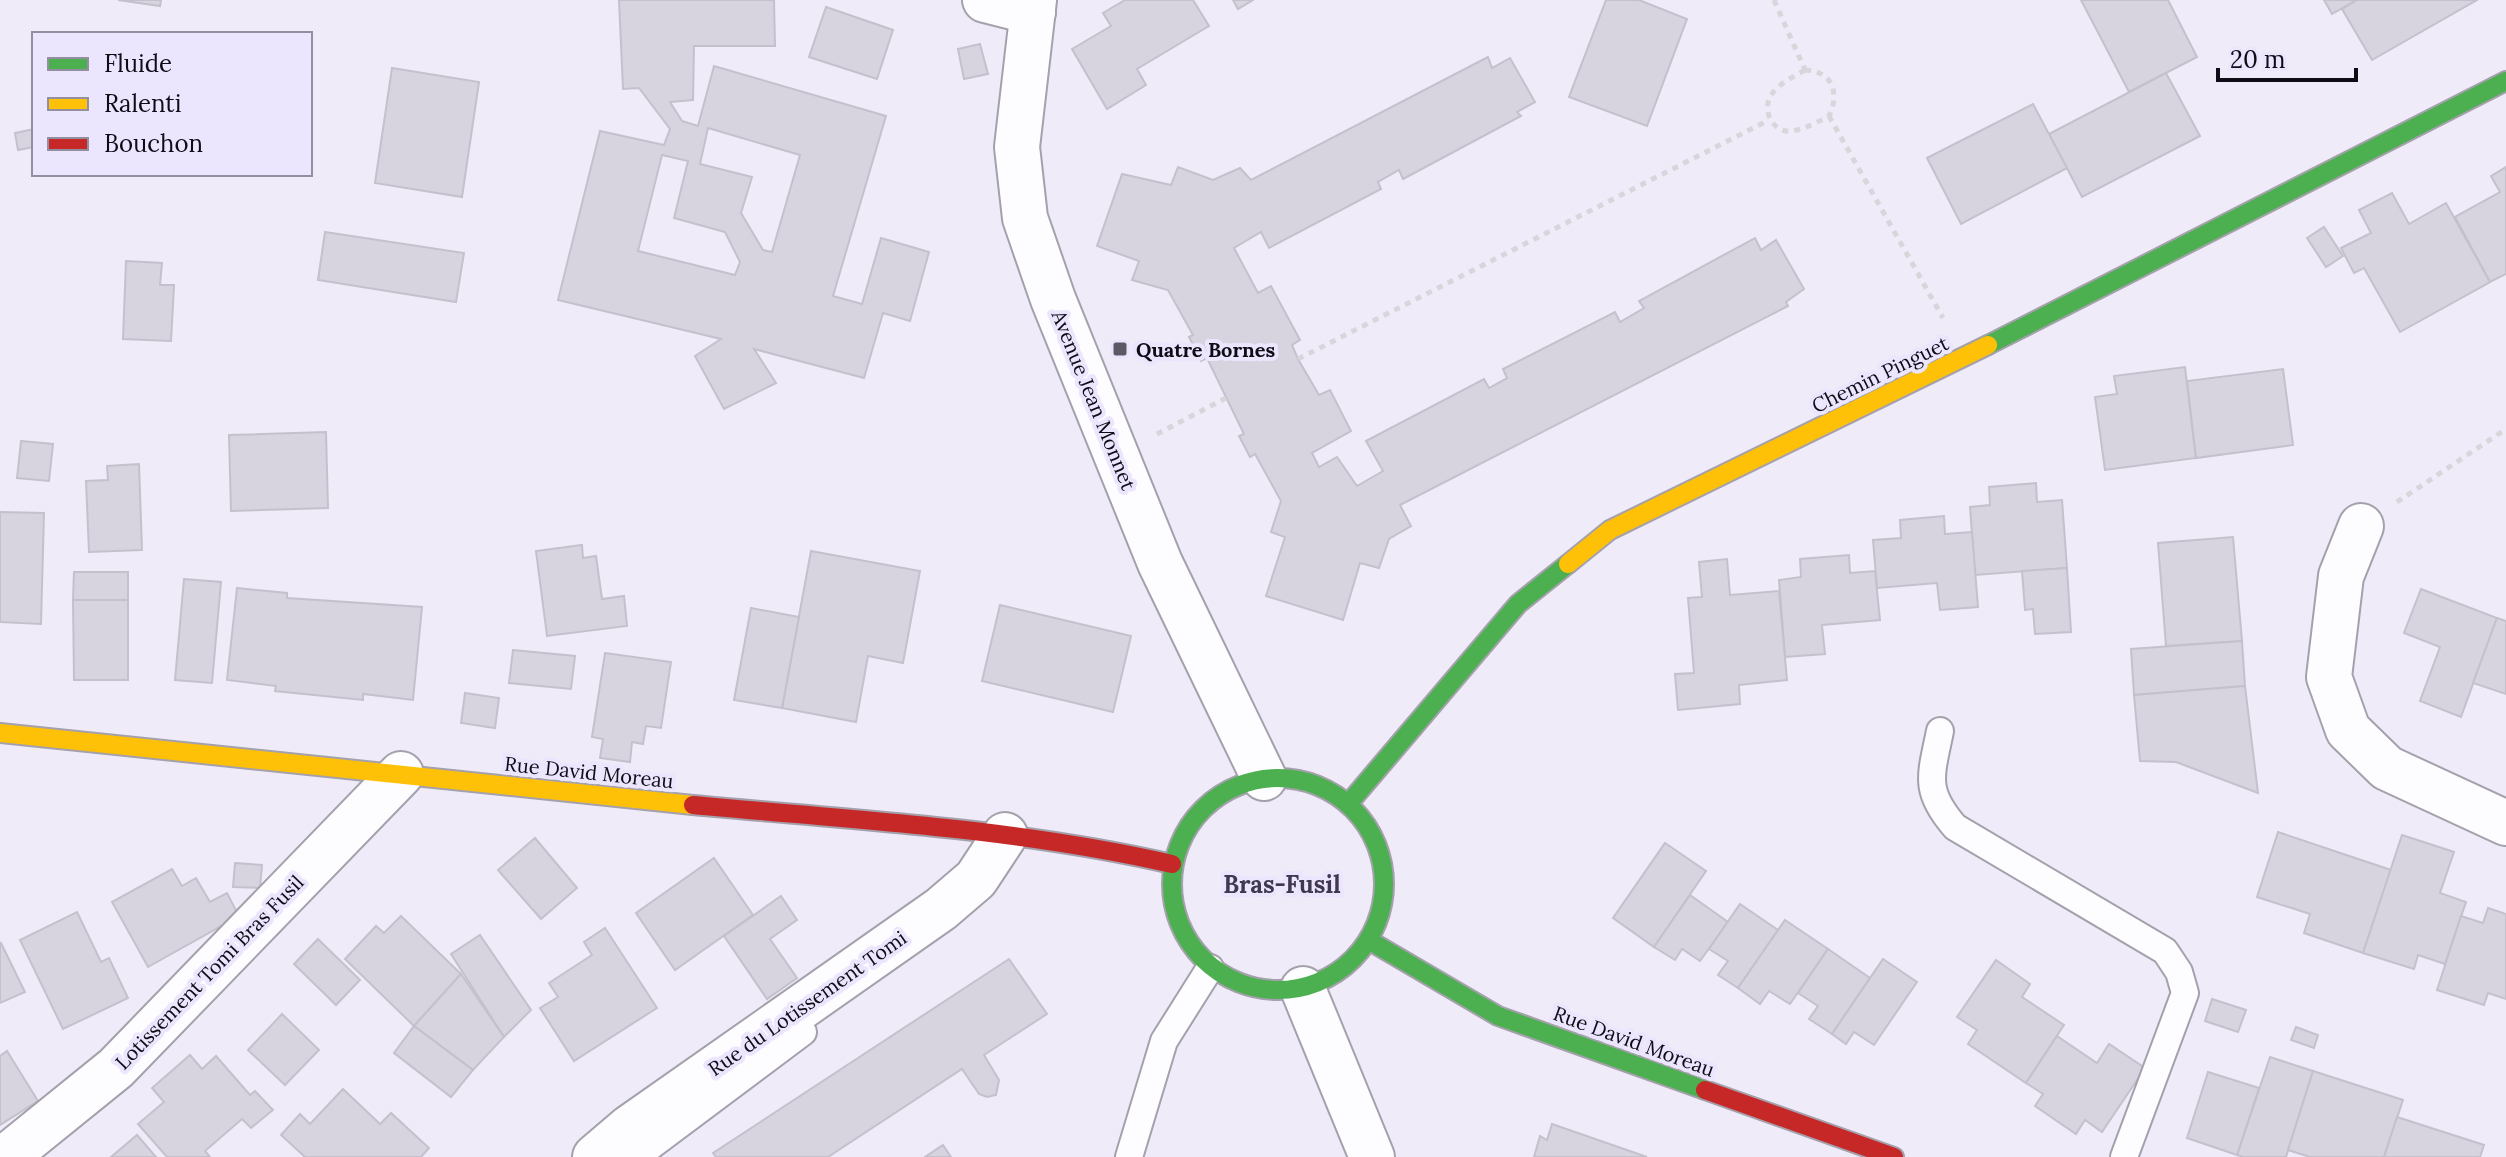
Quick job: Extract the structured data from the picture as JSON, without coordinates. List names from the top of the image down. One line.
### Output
{"streets":{"street":["Chemin Pinguet","Avenue Jean Monnet","Rue David Moreau","Lotissement Tomi Bras Fusil","Rue du Lotissement Tomi"]},"crossings":[["Chemin Pinguet","Avenue Jean Monnet"],["Chemin Pinguet","Rue David Moreau"],["Avenue Jean Monnet","Rue David Moreau"],["Rue David Moreau","Lotissement Tomi Bras Fusil"],["Rue David Moreau","Rue du Lotissement Tomi"]],"districts":["Bras-Fusil"],"places":{"transit":["Quatre Bornes"]},"legend":["Fluide","Ralenti","Bouchon"],"scale_bar":"20 m"}
